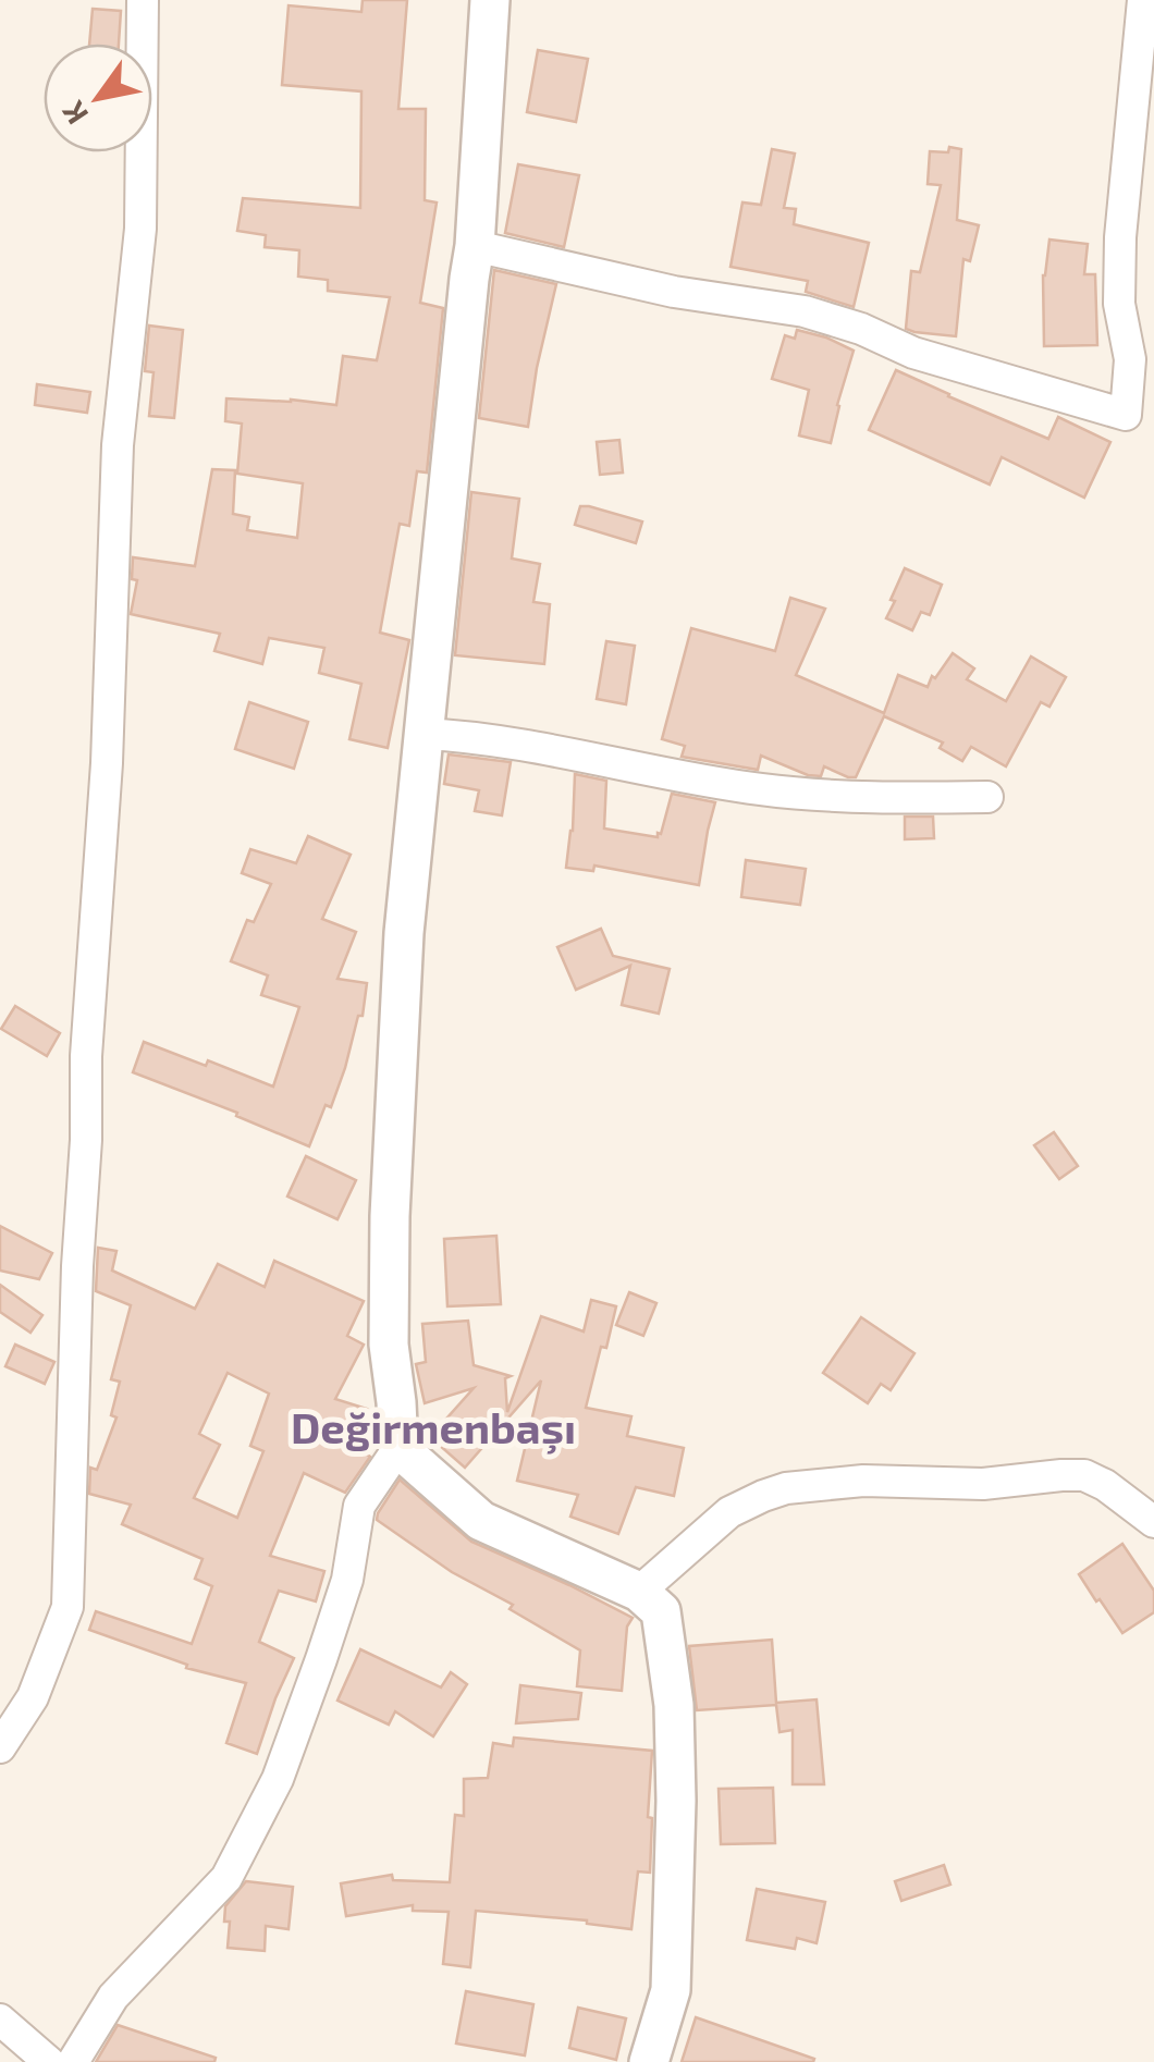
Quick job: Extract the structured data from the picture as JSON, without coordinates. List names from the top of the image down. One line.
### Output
{"districts":["Değirmenbaşı"],"north":"bottom left"}
